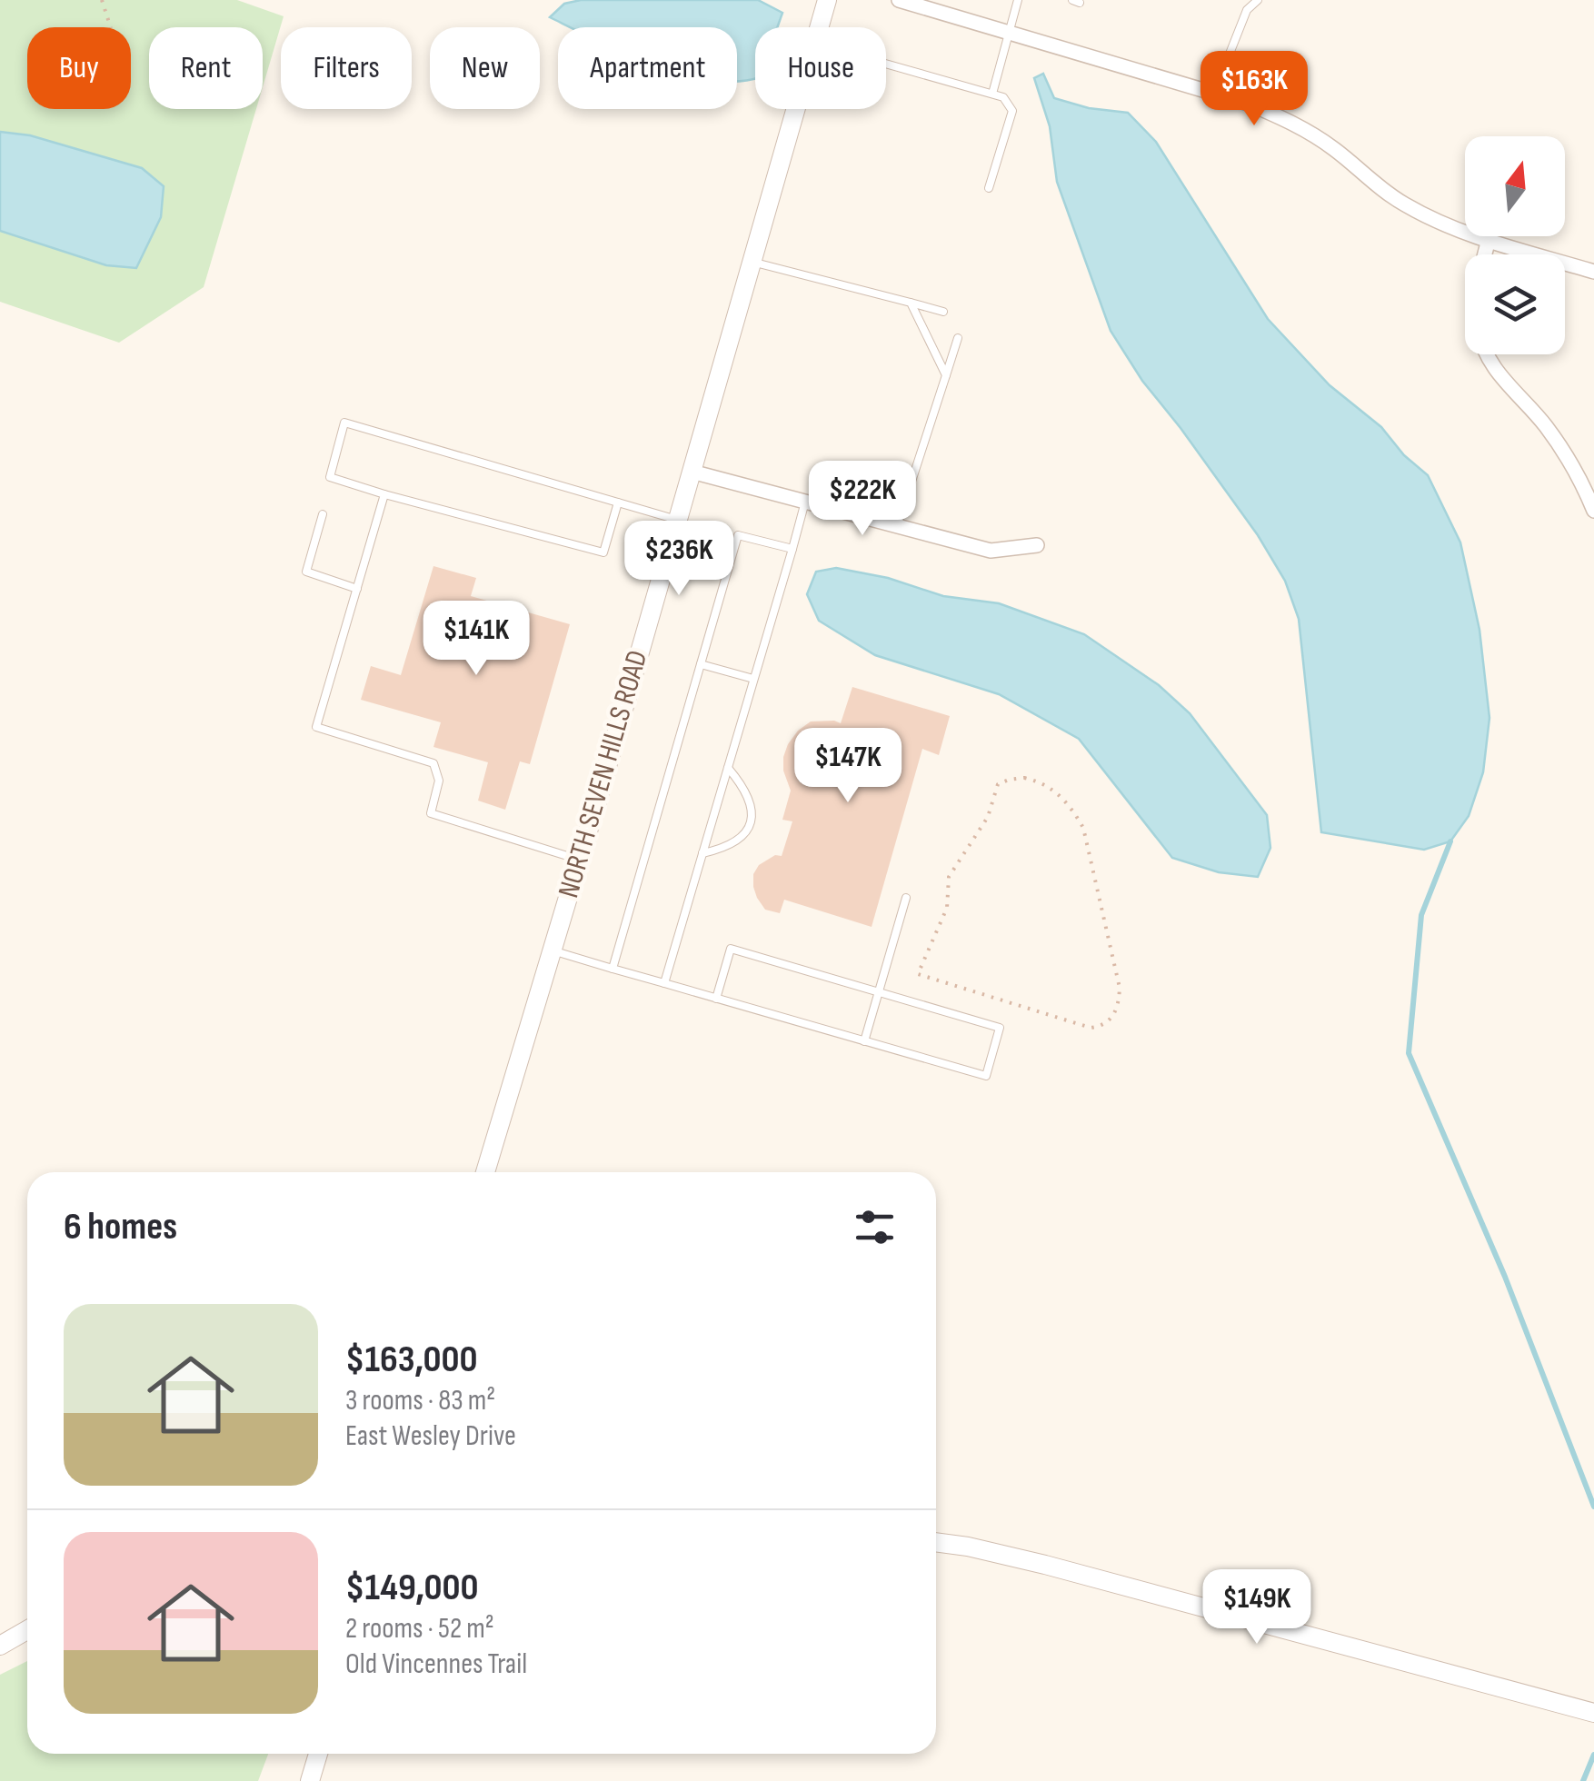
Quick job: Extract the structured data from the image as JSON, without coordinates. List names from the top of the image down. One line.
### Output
{"streets":{"street":["NORTH SEVEN HILLS ROAD"]},"north":"top","page":{"chip":["Buy","Rent","Filters","New","Apartment","House"],"price":["$163K","$222K","$236K","$141K","$147K","$149K"],"heading":"6 homes","list":[{"name":"$163,000","note":"3 rooms · 83 m² · East Wesley Drive"},{"name":"$149,000","note":"2 rooms · 52 m² · Old Vincennes Trail"}]}}
